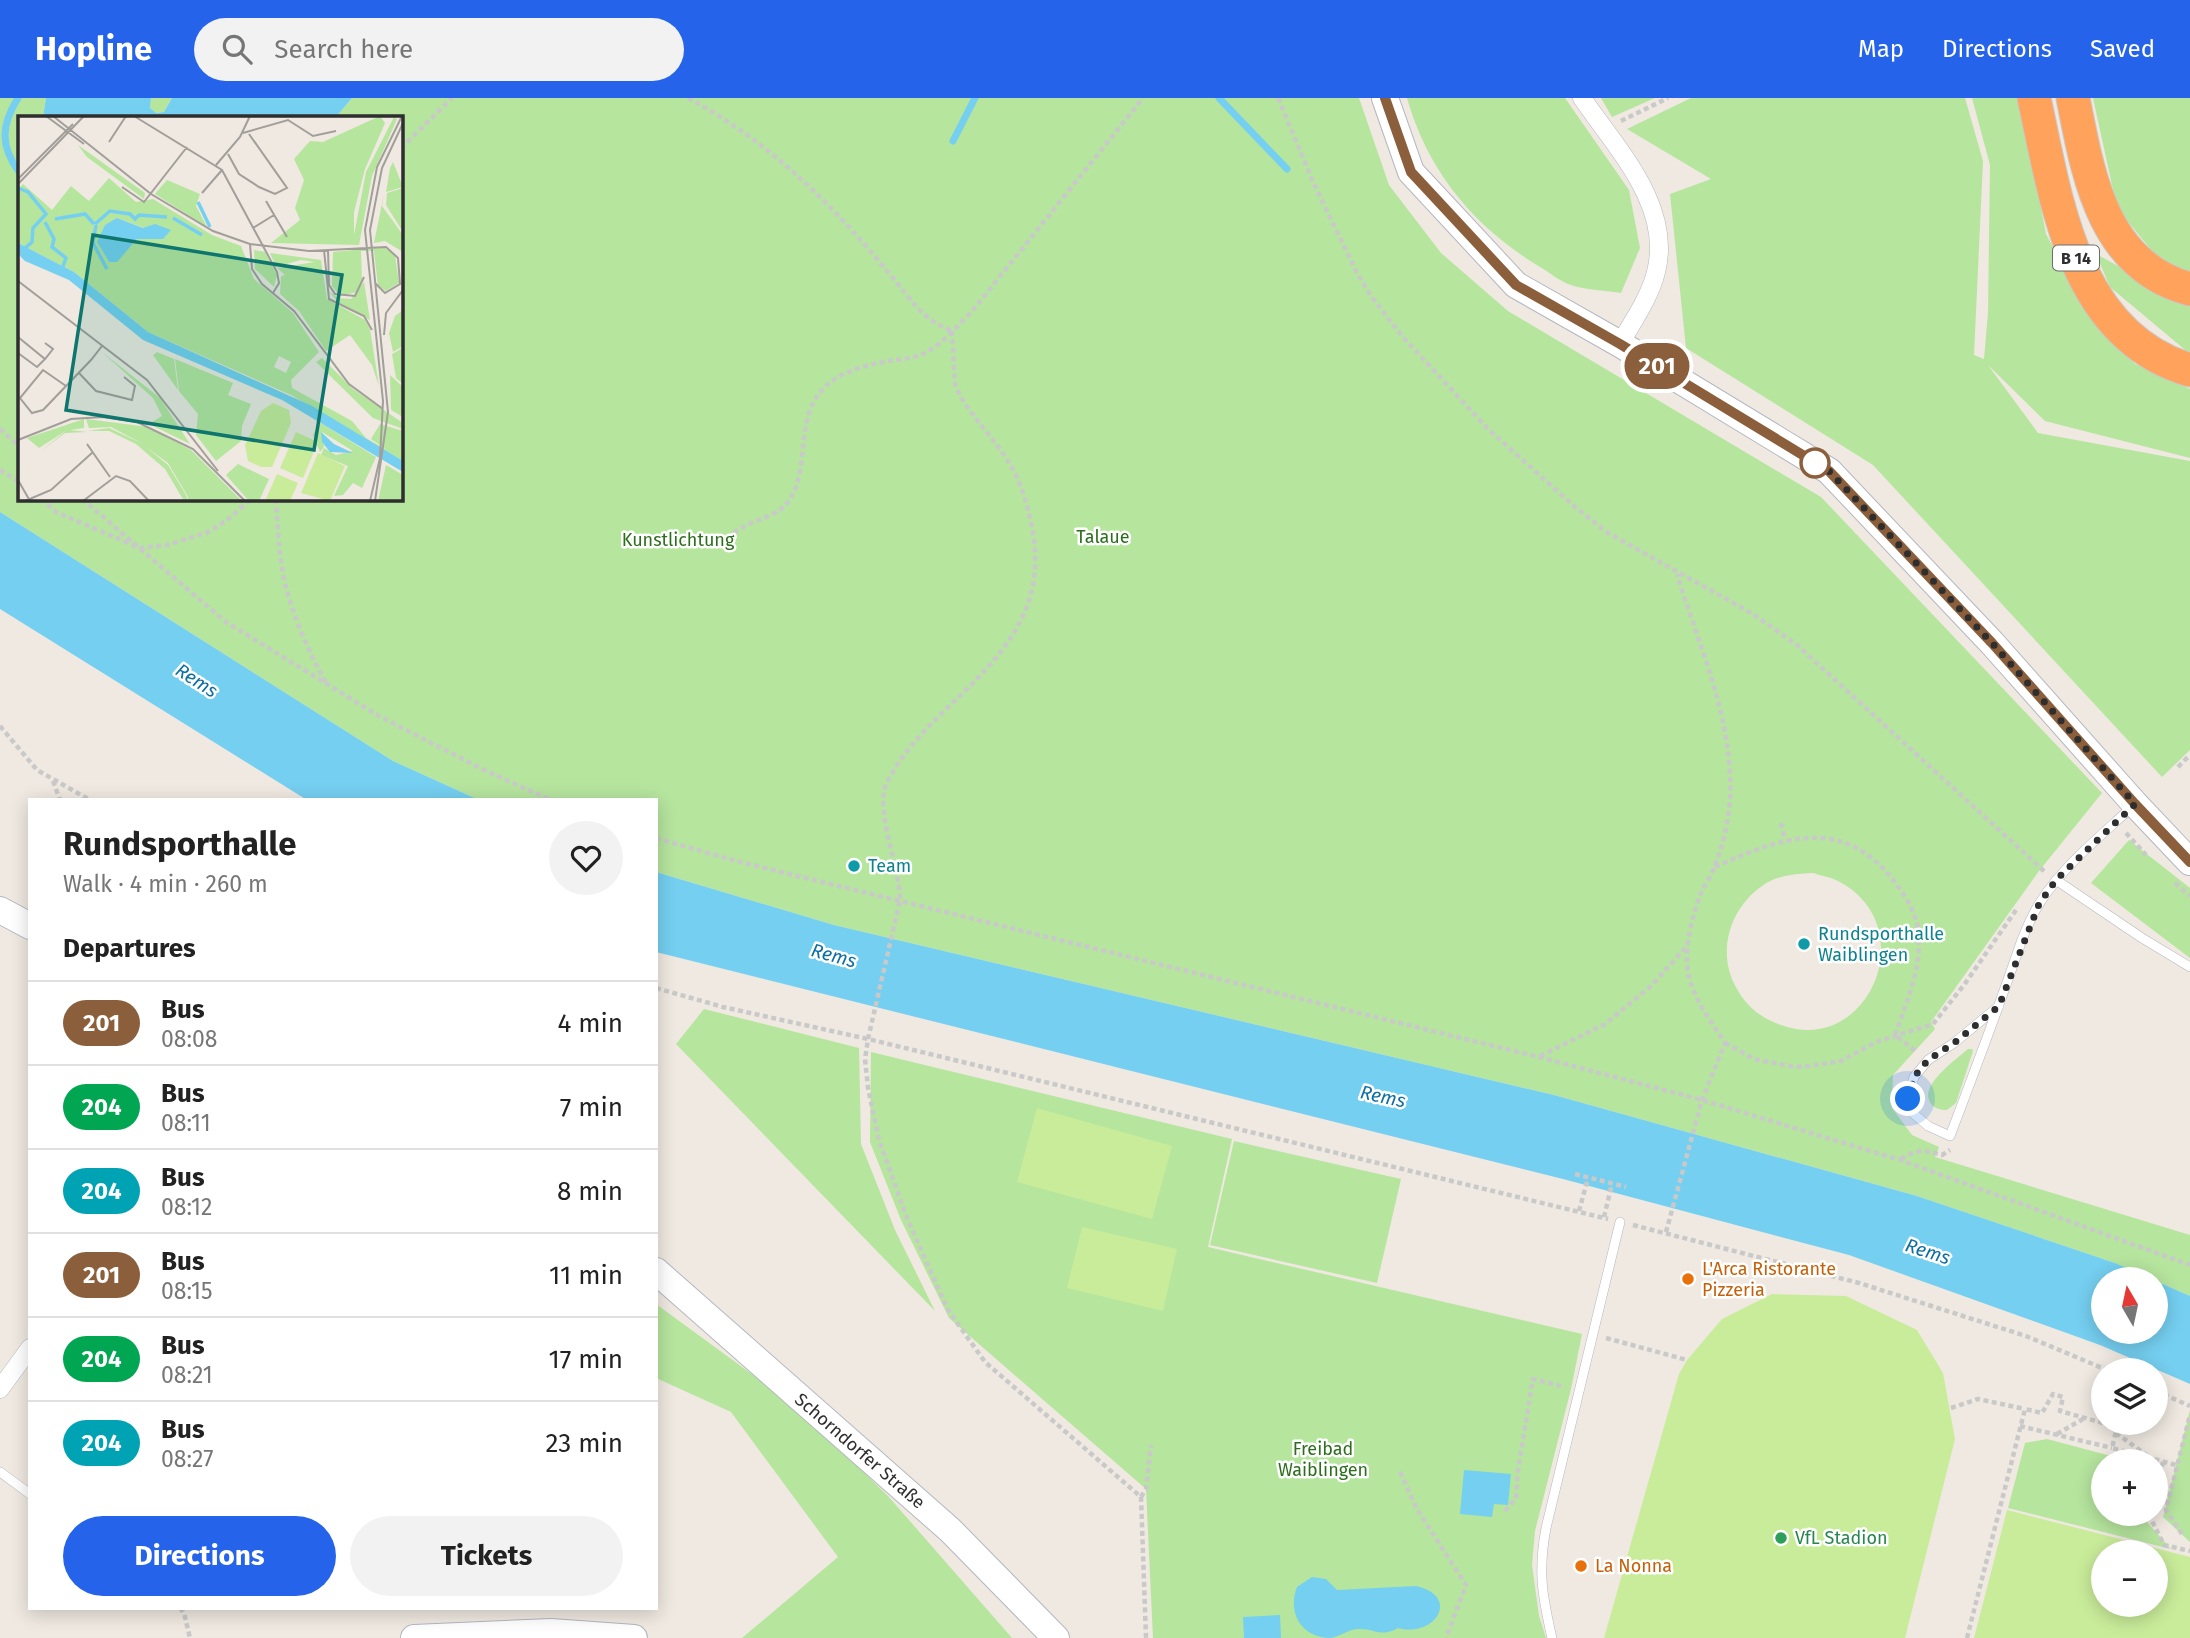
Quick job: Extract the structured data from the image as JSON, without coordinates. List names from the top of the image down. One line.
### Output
{"streets":{"highway":["B 14"],"street":["Schorndorfer Straße"]},"water":["Rems"],"parks":["Talaue","Kunstlichtung","Freibad Waiblingen"],"places":["Team","Rundsporthalle Waiblingen","L'Arca Ristorante Pizzeria","VfL Stadion","La Nonna"],"lines":["bus line 201"],"north":"top","page":{"header":"Hopline","search":"Search here","nav":["Map","Directions","Saved"],"on_map":"201","heading":[["Rundsporthalle","Walk · 4 min · 260 m"],"Departures"],"list":[{"mark":"201","name":"Bus","note":"08:08","value":"4 min"},{"mark":"204","name":"Bus","note":"08:11","value":"7 min"},{"mark":"204","name":"Bus","note":"08:12","value":"8 min"},{"mark":"201","name":"Bus","note":"08:15","value":"11 min"},{"mark":"204","name":"Bus","note":"08:21","value":"17 min"},{"mark":"204","name":"Bus","note":"08:27","value":"23 min"}],"map_buttons":["+","−"],"buttons":["Directions","Tickets"]}}
